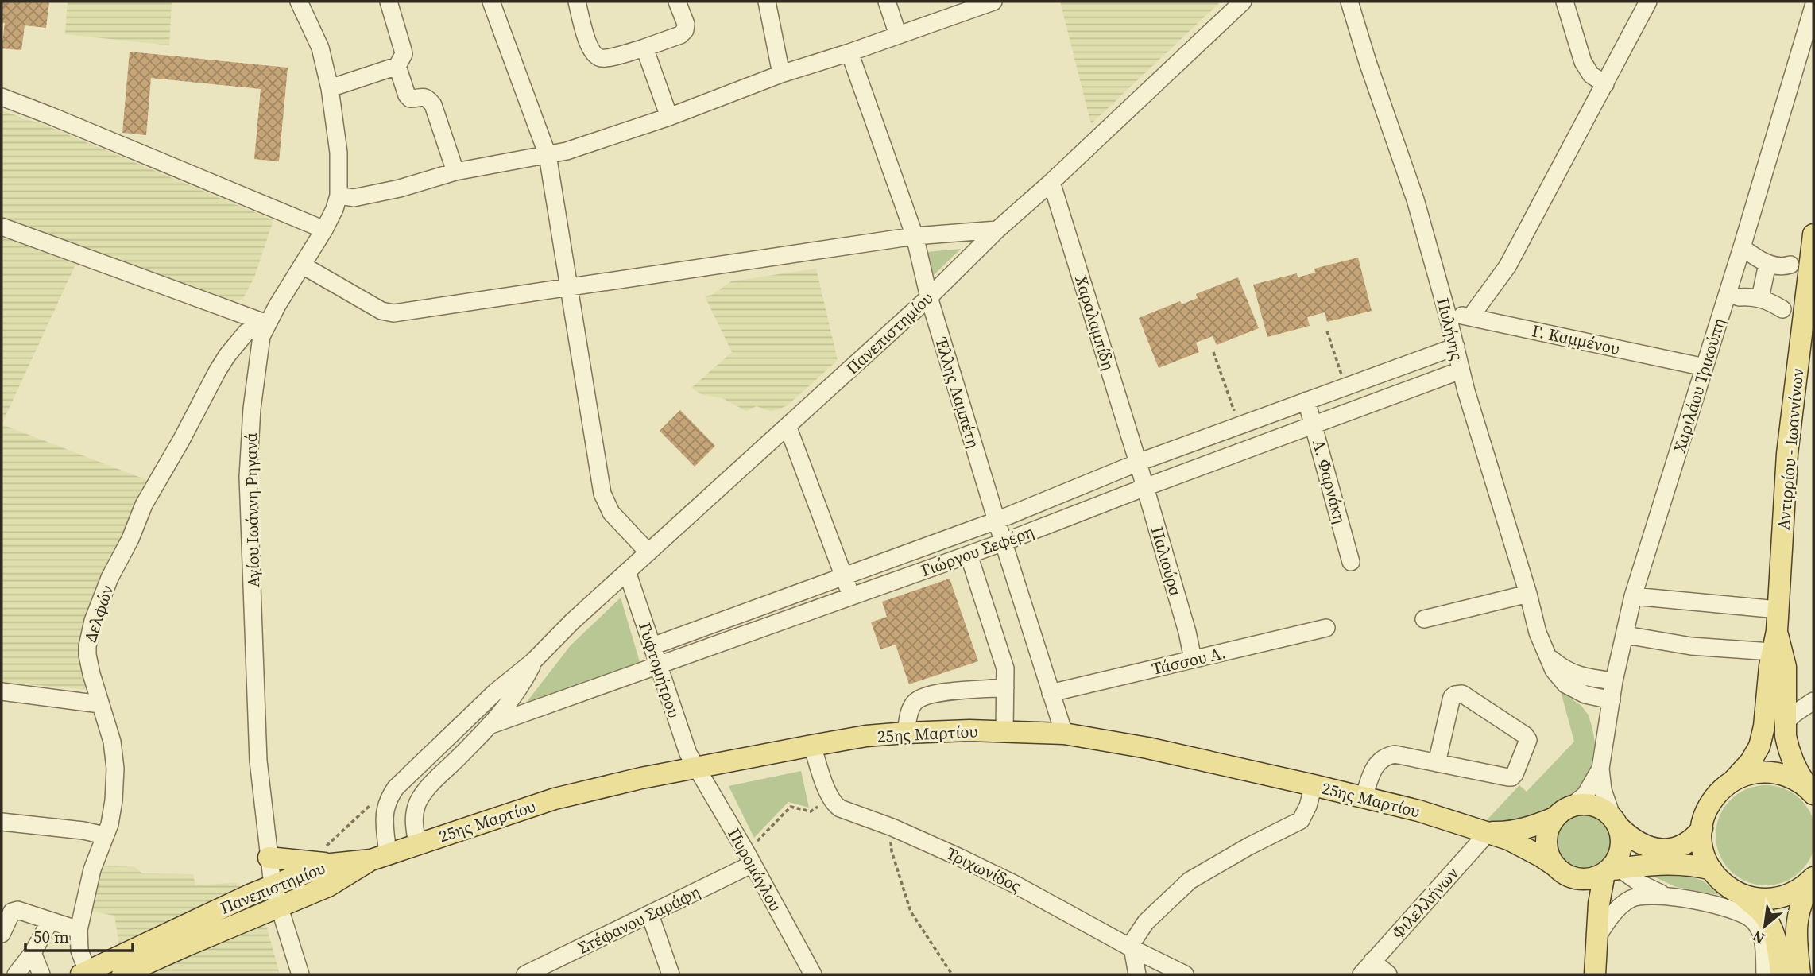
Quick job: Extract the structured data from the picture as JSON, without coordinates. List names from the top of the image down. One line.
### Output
{"streets":{"main road":["Πανεπιστημίου","Αντιρρίου - Ιωαννίνων","25ης Μαρτίου"],"street":["Χαραλαμπίδη","Πυλήνης","Γ. Καμμένου","Χαριλάου Τρικούπη","Έλλης Λαμπέτη","Α. Φαρνάκη","Αγίου Ιωάννη Ρηγανά","Γιώργου Σεφέρη","Παλιούρα","Δελφών","Τάσσου Α.","Γυφτομήτρου","Πυρομάγλου","Τριχωνίδος","Φιλελλήνων","Στέφανου Σαράφη"]},"crossings":[["Χαραλαμπίδη","Πανεπιστημίου"],["Χαραλαμπίδη","Γιώργου Σεφέρη"],["Χαραλαμπίδη","Παλιούρα"],["Πυλήνης","Γ. Καμμένου"],["Πυλήνης","Χαριλάου Τρικούπη"],["Πυλήνης","Γιώργου Σεφέρη"],["Πανεπιστημίου","Έλλης Λαμπέτη"],["Πανεπιστημίου","Αγίου Ιωάννη Ρηγανά"],["Πανεπιστημίου","Γιώργου Σεφέρη"],["Πανεπιστημίου","Δελφών"],["Πανεπιστημίου","Γυφτομήτρου"],["Πανεπιστημίου","25ης Μαρτίου"],["Γ. Καμμένου","Χαριλάου Τρικούπη"],["Χαριλάου Τρικούπη","25ης Μαρτίου"],["Έλλης Λαμπέτη","Γιώργου Σεφέρη"],["Έλλης Λαμπέτη","Τάσσου Α."],["Έλλης Λαμπέτη","25ης Μαρτίου"],["Α. Φαρνάκη","Γιώργου Σεφέρη"],["Αγίου Ιωάννη Ρηγανά","Δελφών"],["Γιώργου Σεφέρη","Παλιούρα"],["Γιώργου Σεφέρη","Γυφτομήτρου"],["Παλιούρα","Τάσσου Α."],["Γυφτομήτρου","25ης Μαρτίου"],["Γυφτομήτρου","Πυρομάγλου"],["25ης Μαρτίου","Πυρομάγλου"],["25ης Μαρτίου","Φιλελλήνων"],["Πυρομάγλου","Στέφανου Σαράφη"]],"scale_bar":"50 m","north":"bottom left"}
